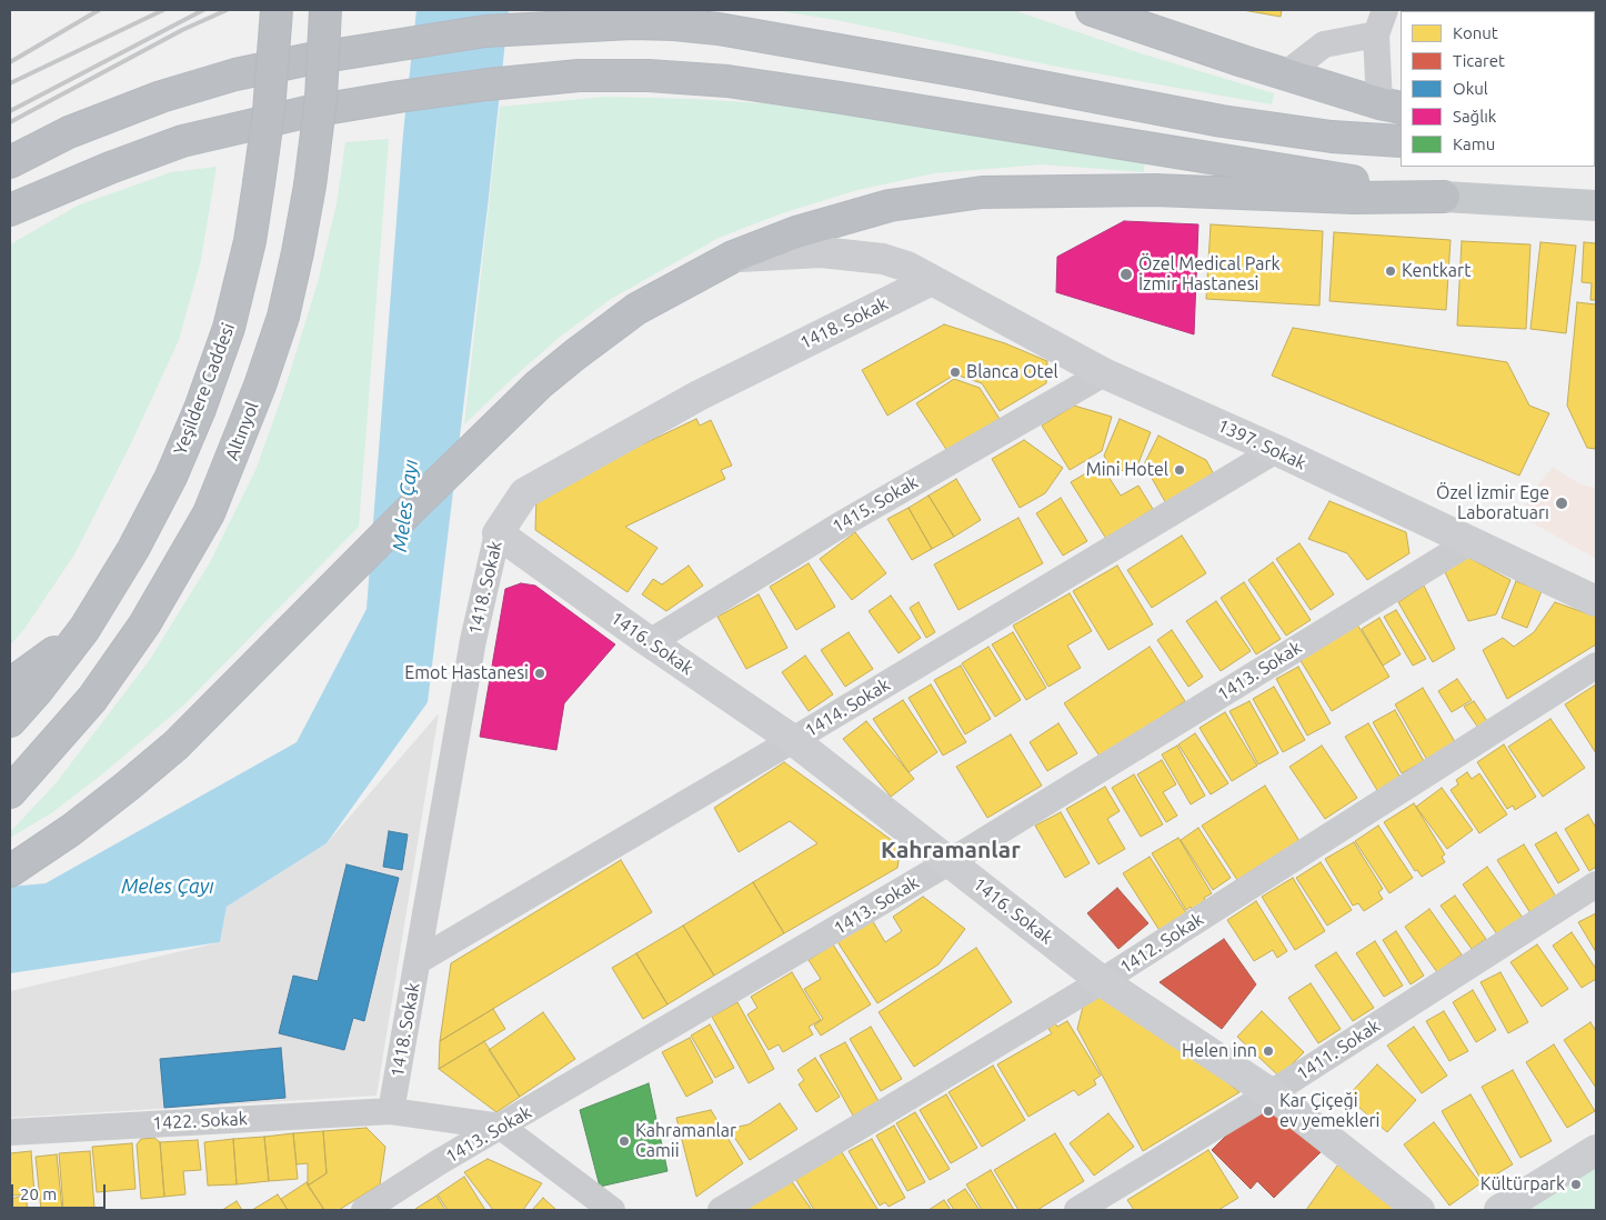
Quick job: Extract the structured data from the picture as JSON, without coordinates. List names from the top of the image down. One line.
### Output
{"streets":{"highway":["Yeşildere Caddesi","Altınyol"],"street":["1418. Sokak","1397. Sokak","1415. Sokak","1416. Sokak","1413. Sokak","1414. Sokak","1412. Sokak","1411. Sokak","1422. Sokak"]},"crossings":[["1418. Sokak","1397. Sokak"],["1418. Sokak","1416. Sokak"],["1418. Sokak","1414. Sokak"],["1418. Sokak","1422. Sokak"],["1397. Sokak","1415. Sokak"],["1397. Sokak","1413. Sokak"],["1397. Sokak","1414. Sokak"],["1415. Sokak","1416. Sokak"],["1416. Sokak","1413. Sokak"],["1416. Sokak","1414. Sokak"],["1416. Sokak","1412. Sokak"],["1416. Sokak","1411. Sokak"],["1413. Sokak","1422. Sokak"]],"districts":["Kahramanlar"],"water":["Meles Çayı"],"places":["Kentkart","Özel Medical Park İzmir Hastanesi","Blanca Otel","Mini Hotel","Özel İzmir Ege Laboratuarı","Emot Hastanesi","Helen inn","Kar Çiçeği ev yemekleri","Kahramanlar Camii","Kültürpark"],"legend":["Konut","Ticaret","Okul","Sağlık","Kamu"],"scale_bar":"20 m"}
